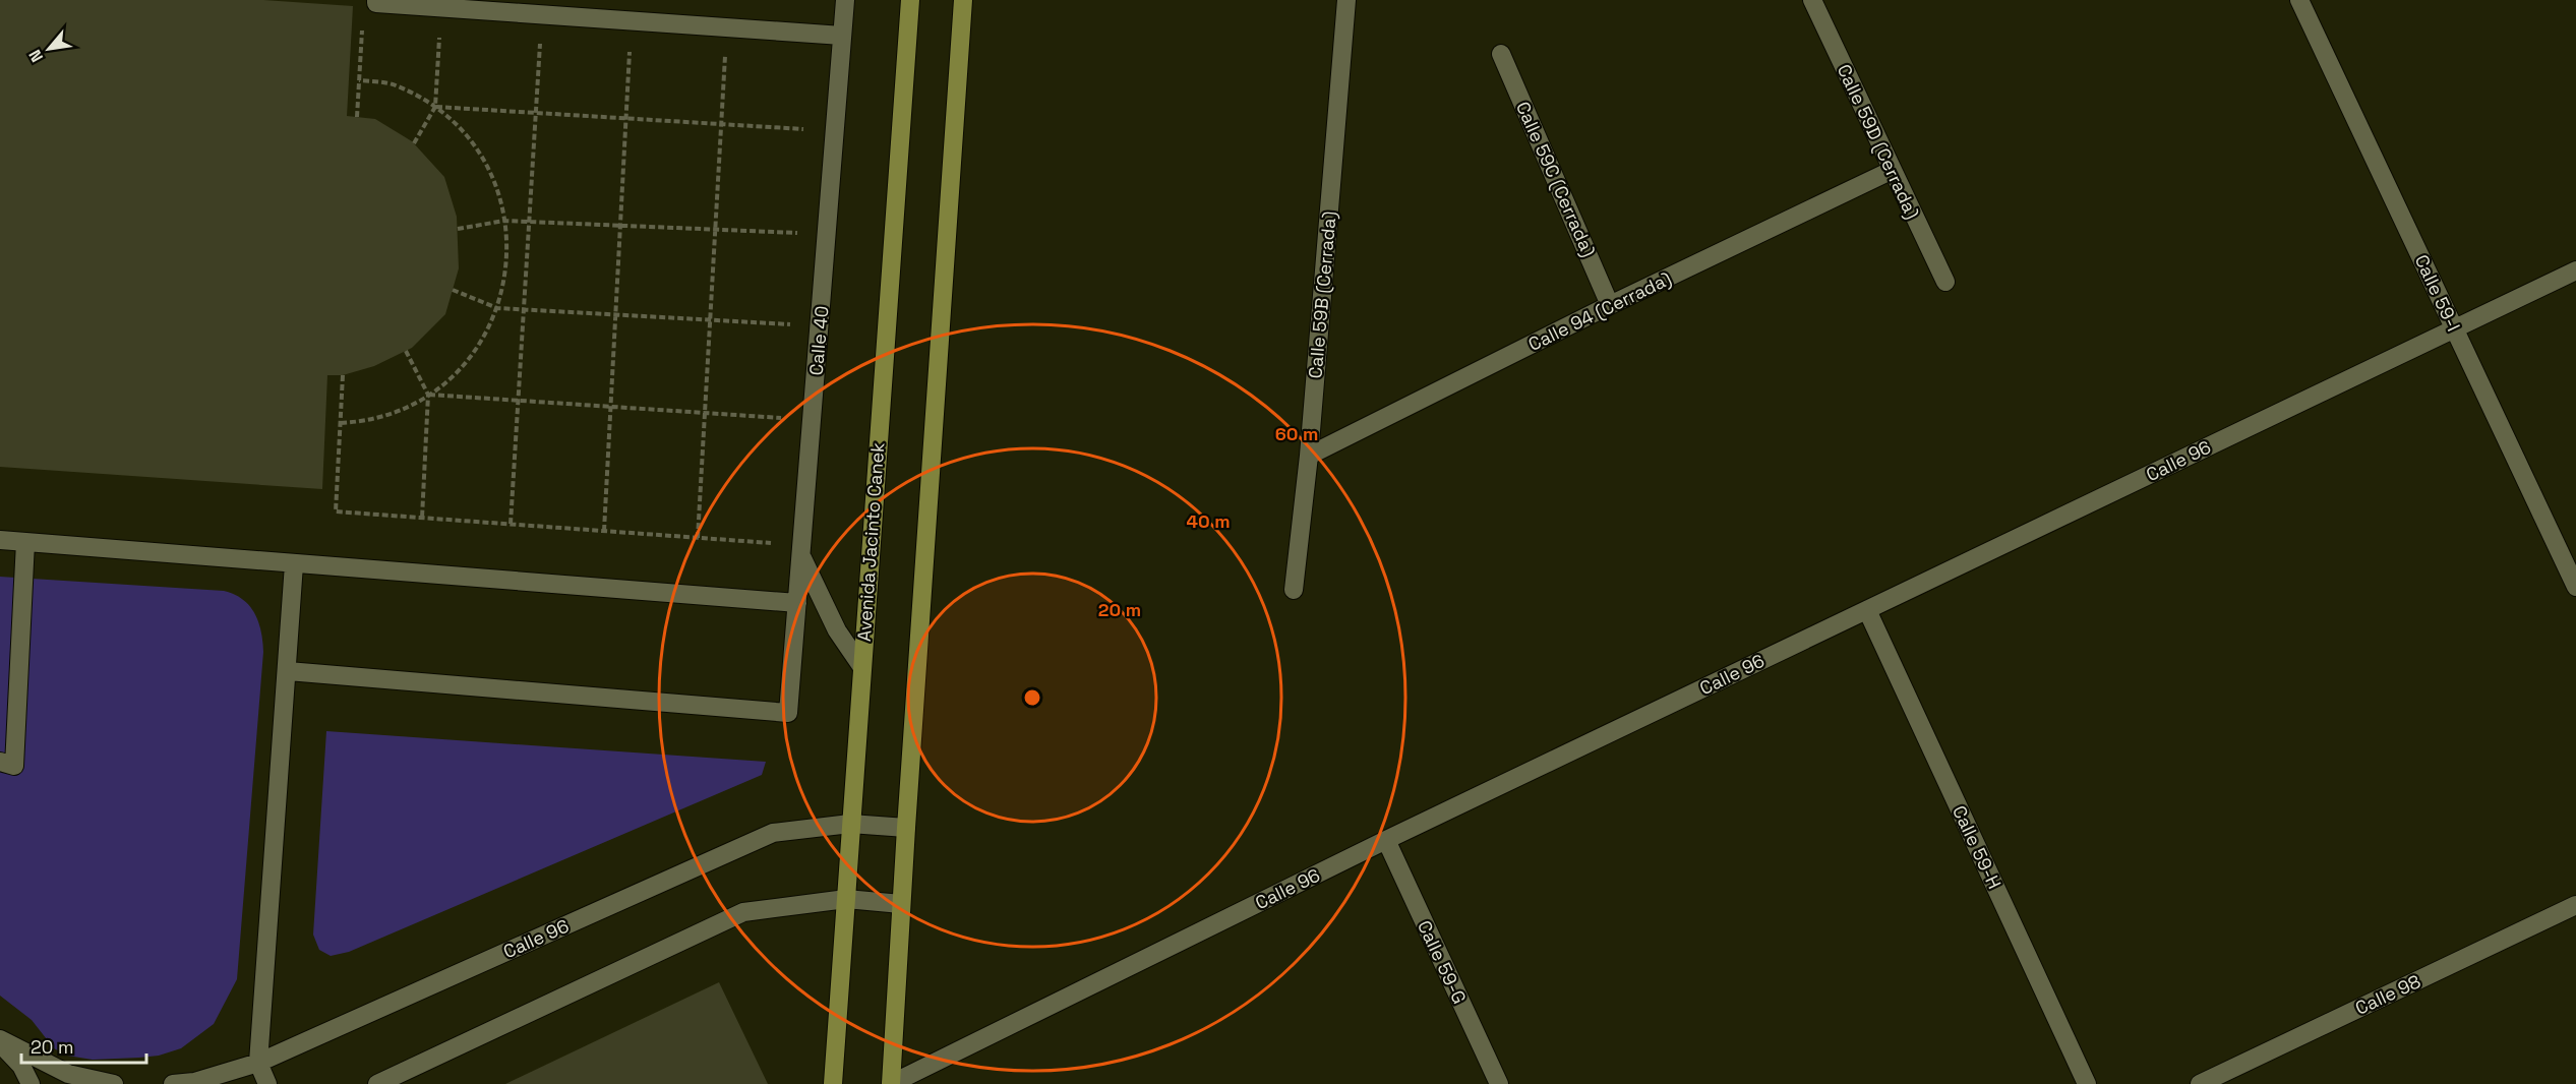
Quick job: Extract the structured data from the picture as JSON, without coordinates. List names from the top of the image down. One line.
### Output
{"streets":{"main road":["Avenida Jacinto Canek"],"street":["Calle 59D (Cerrada)","Calle 59C (Cerrada)","Calle 59-I","Calle 59B (Cerrada)","Calle 94 (Cerrada)","Calle 40","Calle 96","Calle 59-H","Calle 59-G","Calle 98"]},"crossings":[["Calle 59D (Cerrada)","Calle 94 (Cerrada)"],["Calle 59C (Cerrada)","Calle 94 (Cerrada)"],["Calle 59-I","Calle 96"],["Calle 59B (Cerrada)","Calle 94 (Cerrada)"],["Calle 96","Avenida Jacinto Canek"],["Calle 96","Calle 59-H"],["Calle 96","Calle 59-G"]],"scale_bar":"20 m","north":"bottom left","rings":["60 m","40 m","20 m"]}
